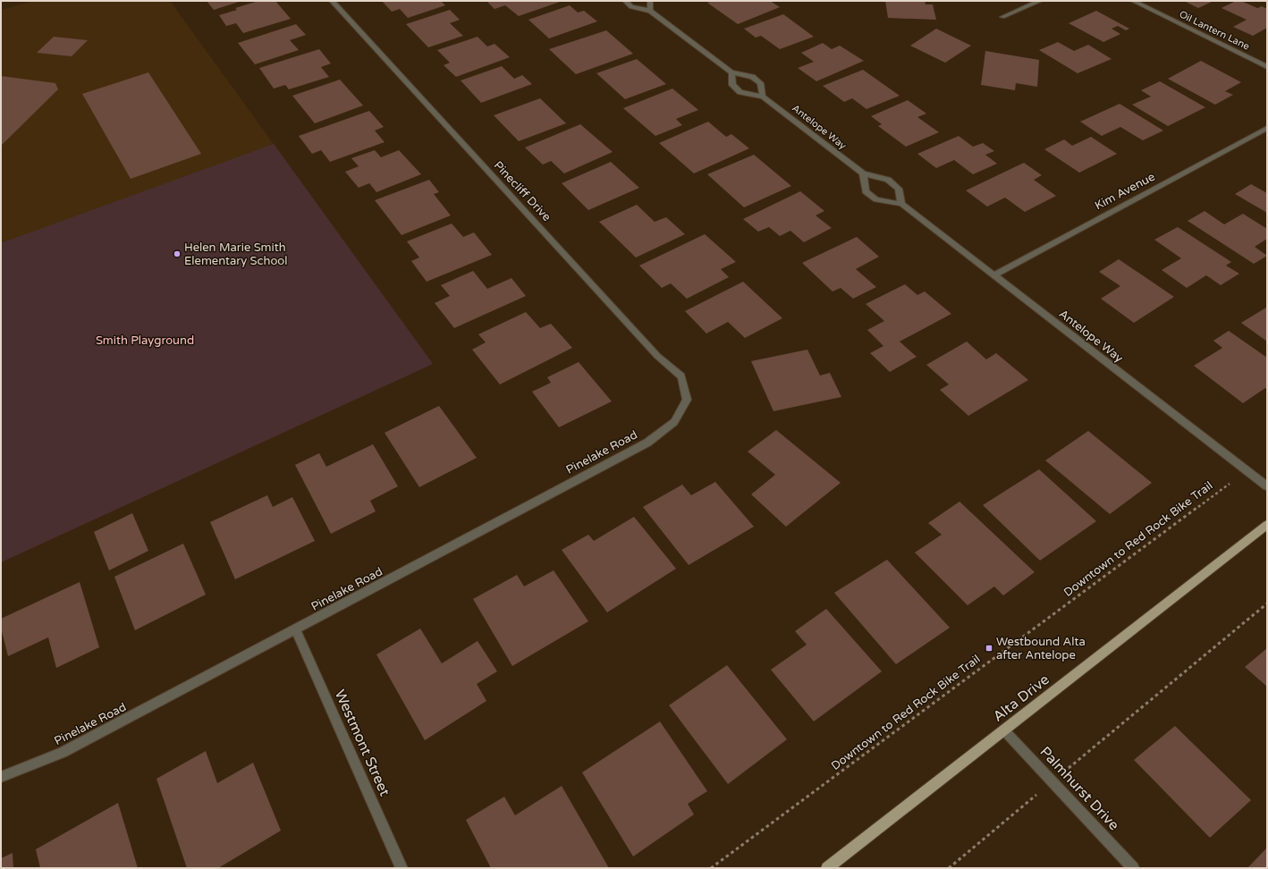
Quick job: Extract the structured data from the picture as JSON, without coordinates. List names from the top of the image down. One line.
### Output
{"streets":{"main road":["Alta Drive"],"street":["Oil Lantern Lane","Antelope Way","Pinecliff Drive","Kim Avenue","Pinelake Road","Westmont Street","Palmhurst Drive"],"path":["Downtown to Red Rock Bike Trail"]},"crossings":[["Antelope Way","Kim Avenue"],["Antelope Way","Downtown to Red Rock Bike Trail"],["Pinecliff Drive","Pinelake Road"],["Pinelake Road","Westmont Street"],["Alta Drive","Palmhurst Drive"]],"parks":["Smith Playground"],"places":{"other":["Helen Marie Smith Elementary School"],"transit":["Westbound Alta after Antelope"]}}
